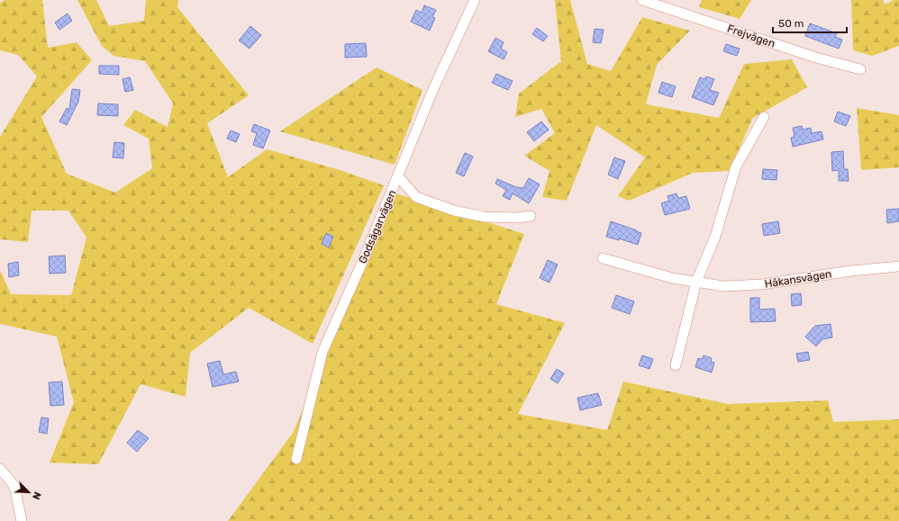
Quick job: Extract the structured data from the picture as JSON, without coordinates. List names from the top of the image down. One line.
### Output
{"streets":{"street":["Frejvägen","Godsägarvägen","Håkansvägen"]},"scale_bar":"50 m","north":"bottom right"}
